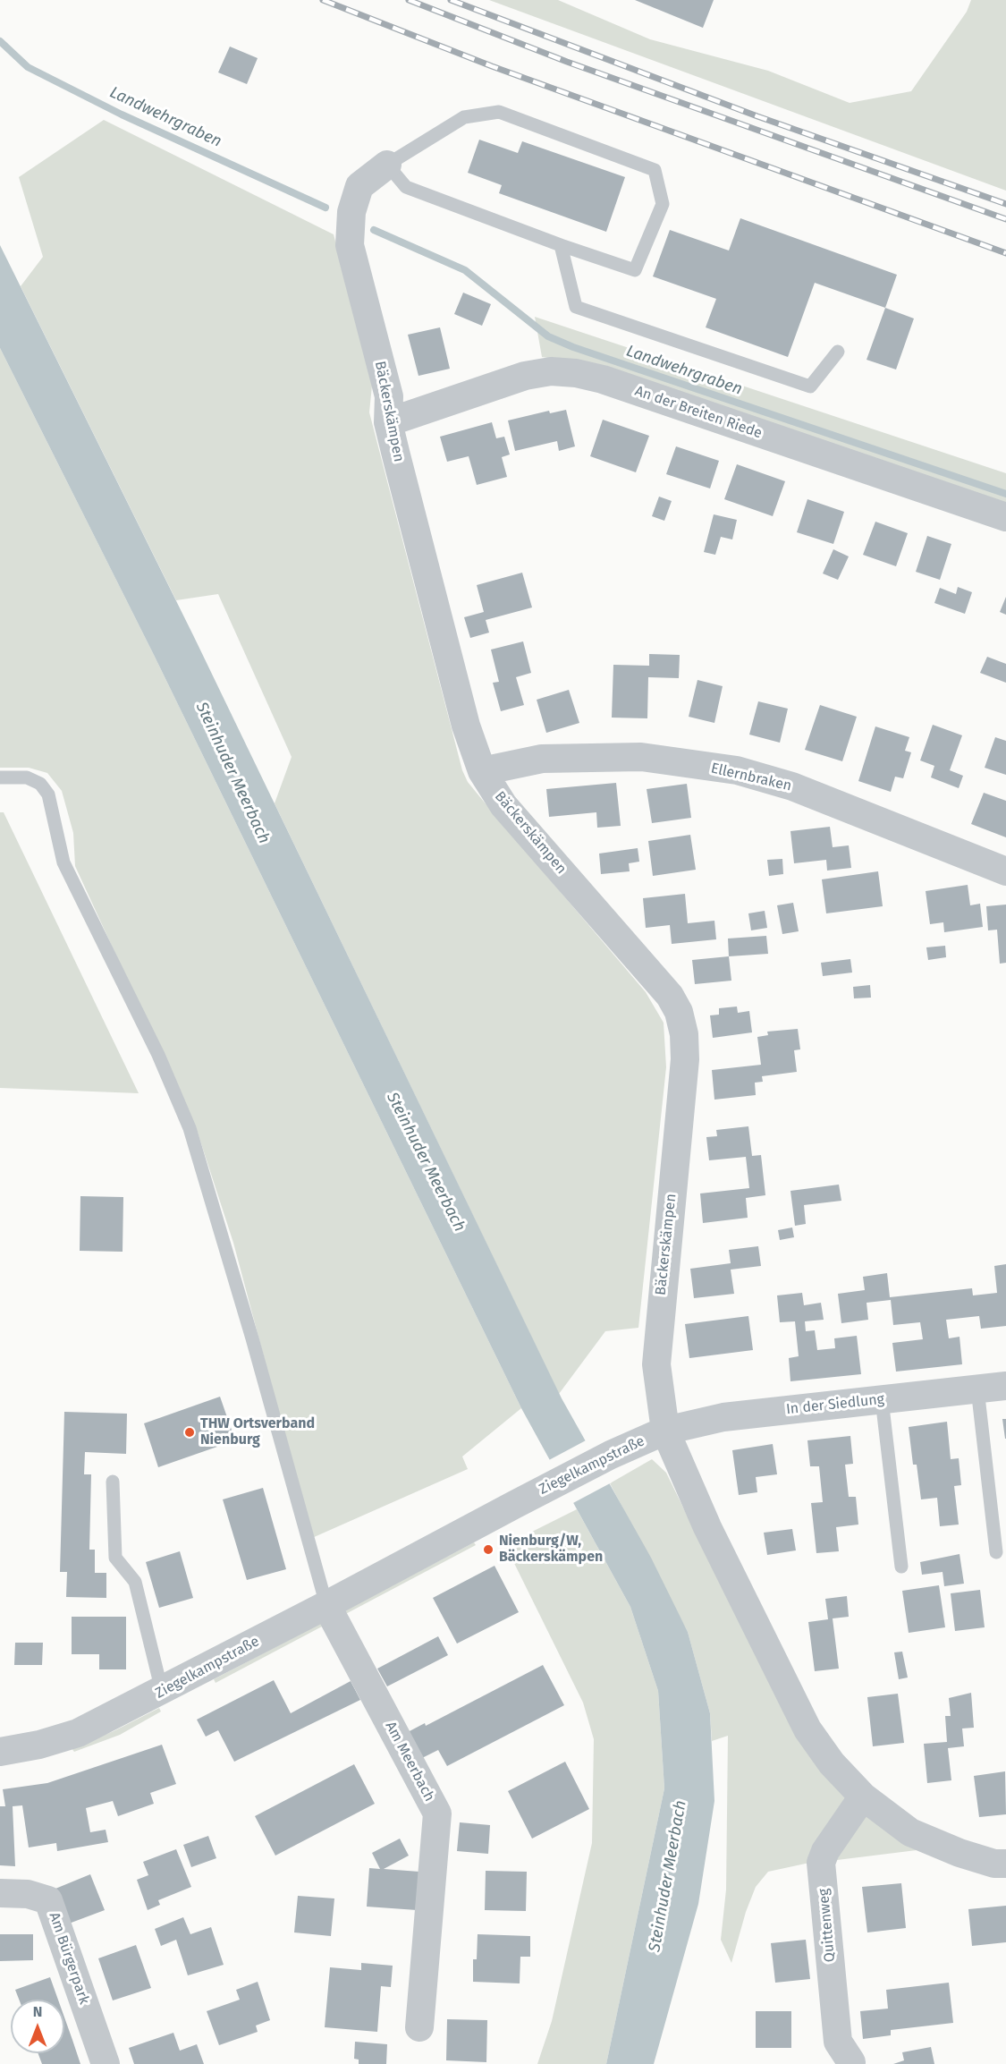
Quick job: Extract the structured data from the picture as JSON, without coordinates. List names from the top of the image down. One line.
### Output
{"streets":{"street":["Bäckerskämpen","An der Breiten Riede","Ellernbraken","In der Siedlung","Ziegelkampstraße","Am Meerbach","Quittenweg","Am Bürgerpark"]},"crossings":[["Bäckerskämpen","An der Breiten Riede"],["Bäckerskämpen","Ellernbraken"],["Bäckerskämpen","In der Siedlung"],["Bäckerskämpen","Ziegelkampstraße"],["In der Siedlung","Ziegelkampstraße"],["Ziegelkampstraße","Am Meerbach"]],"water":["Landwehrgraben","Steinhuder Meerbach"],"places":["THW Ortsverband Nienburg","Nienburg/W, Bäckerskämpen"],"north":"top"}
